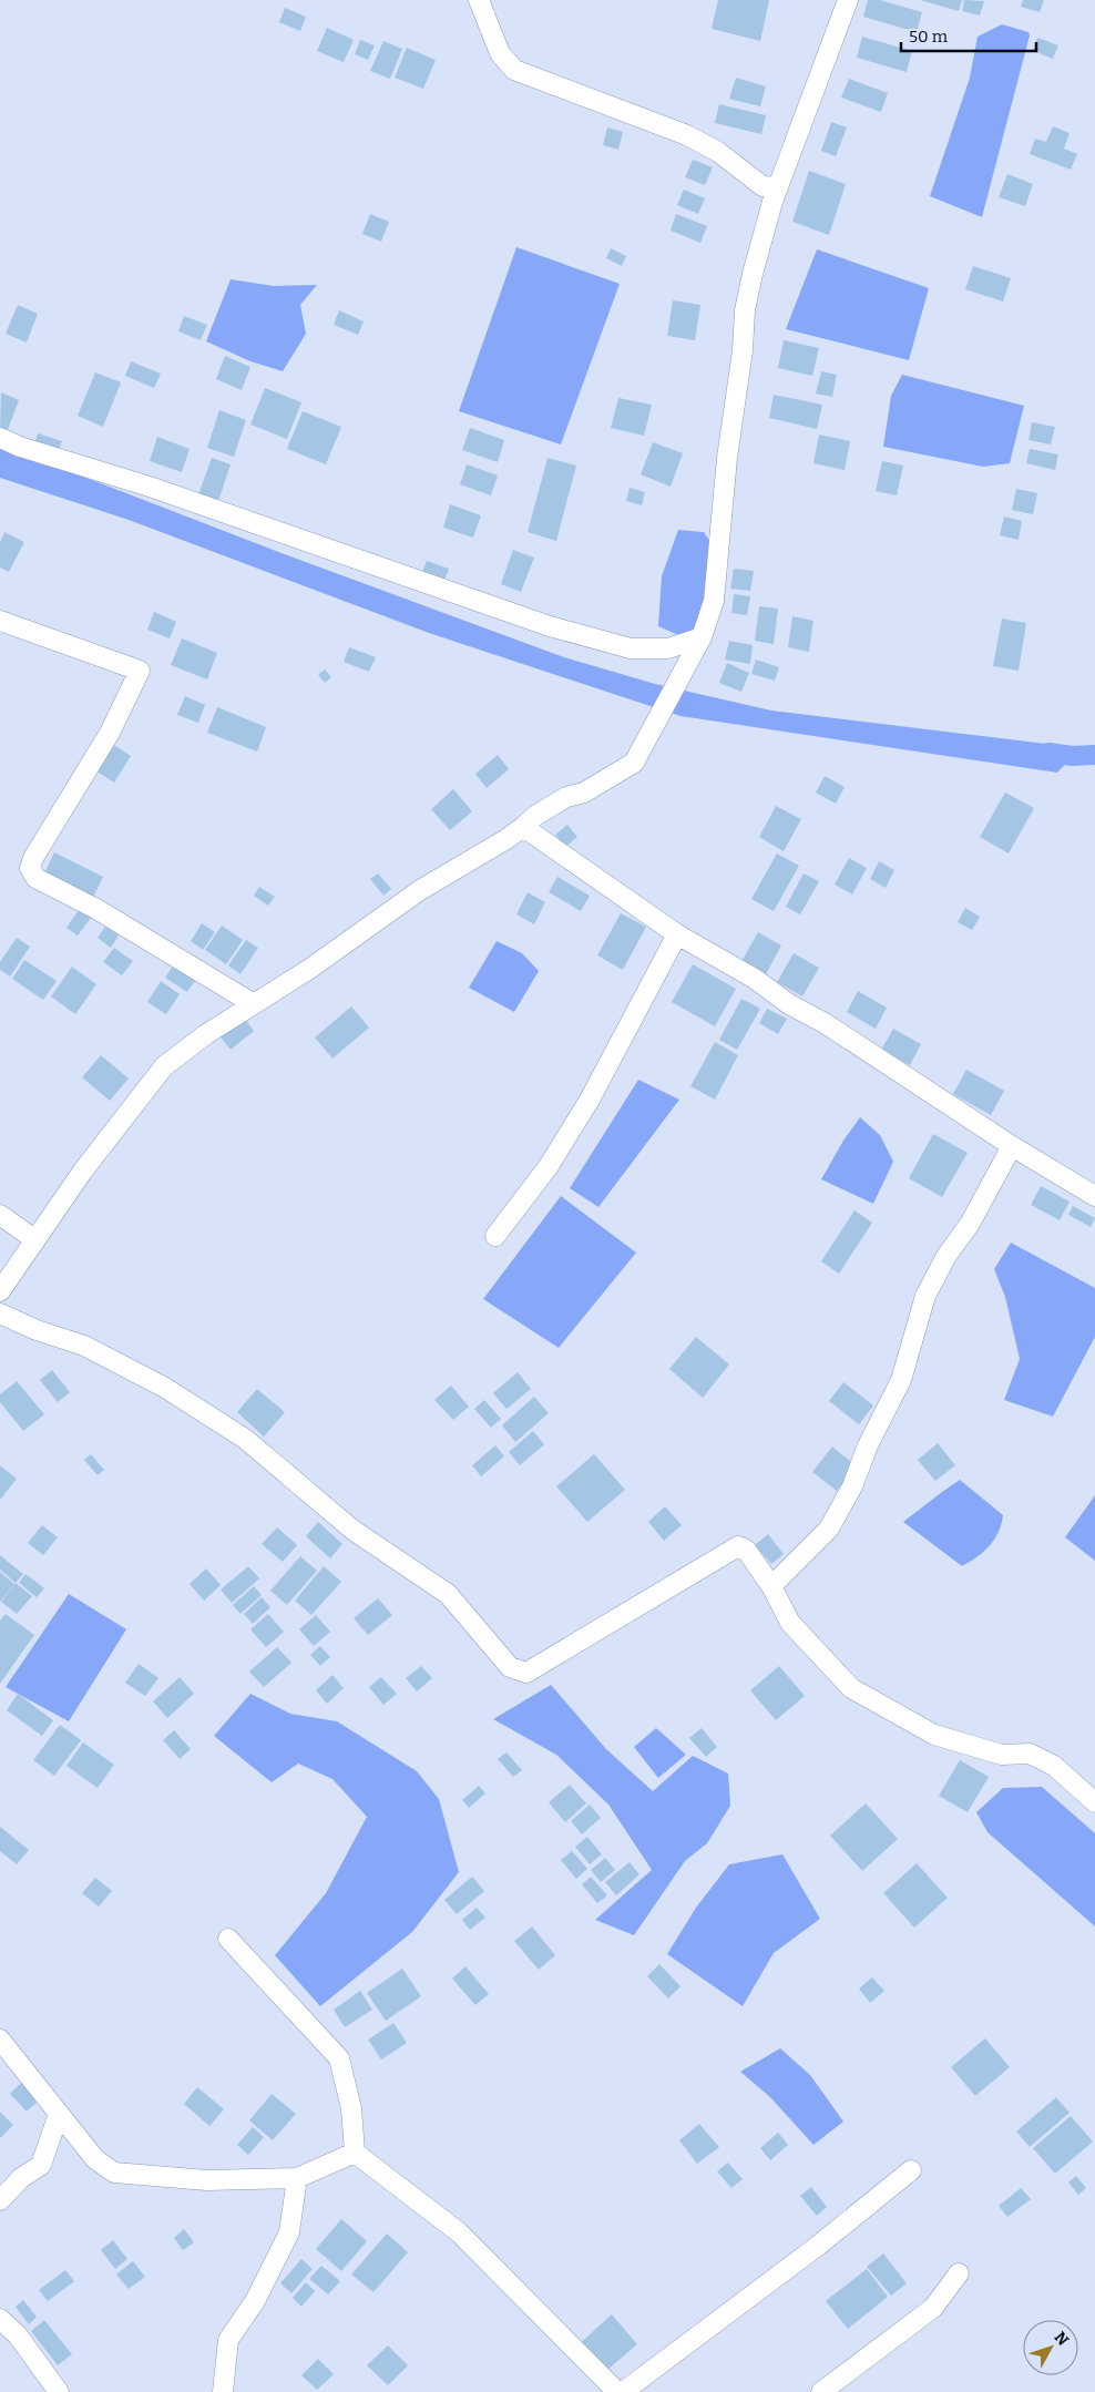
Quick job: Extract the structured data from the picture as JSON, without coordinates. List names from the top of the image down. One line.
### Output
{"scale_bar":"50 m","north":"top right"}
